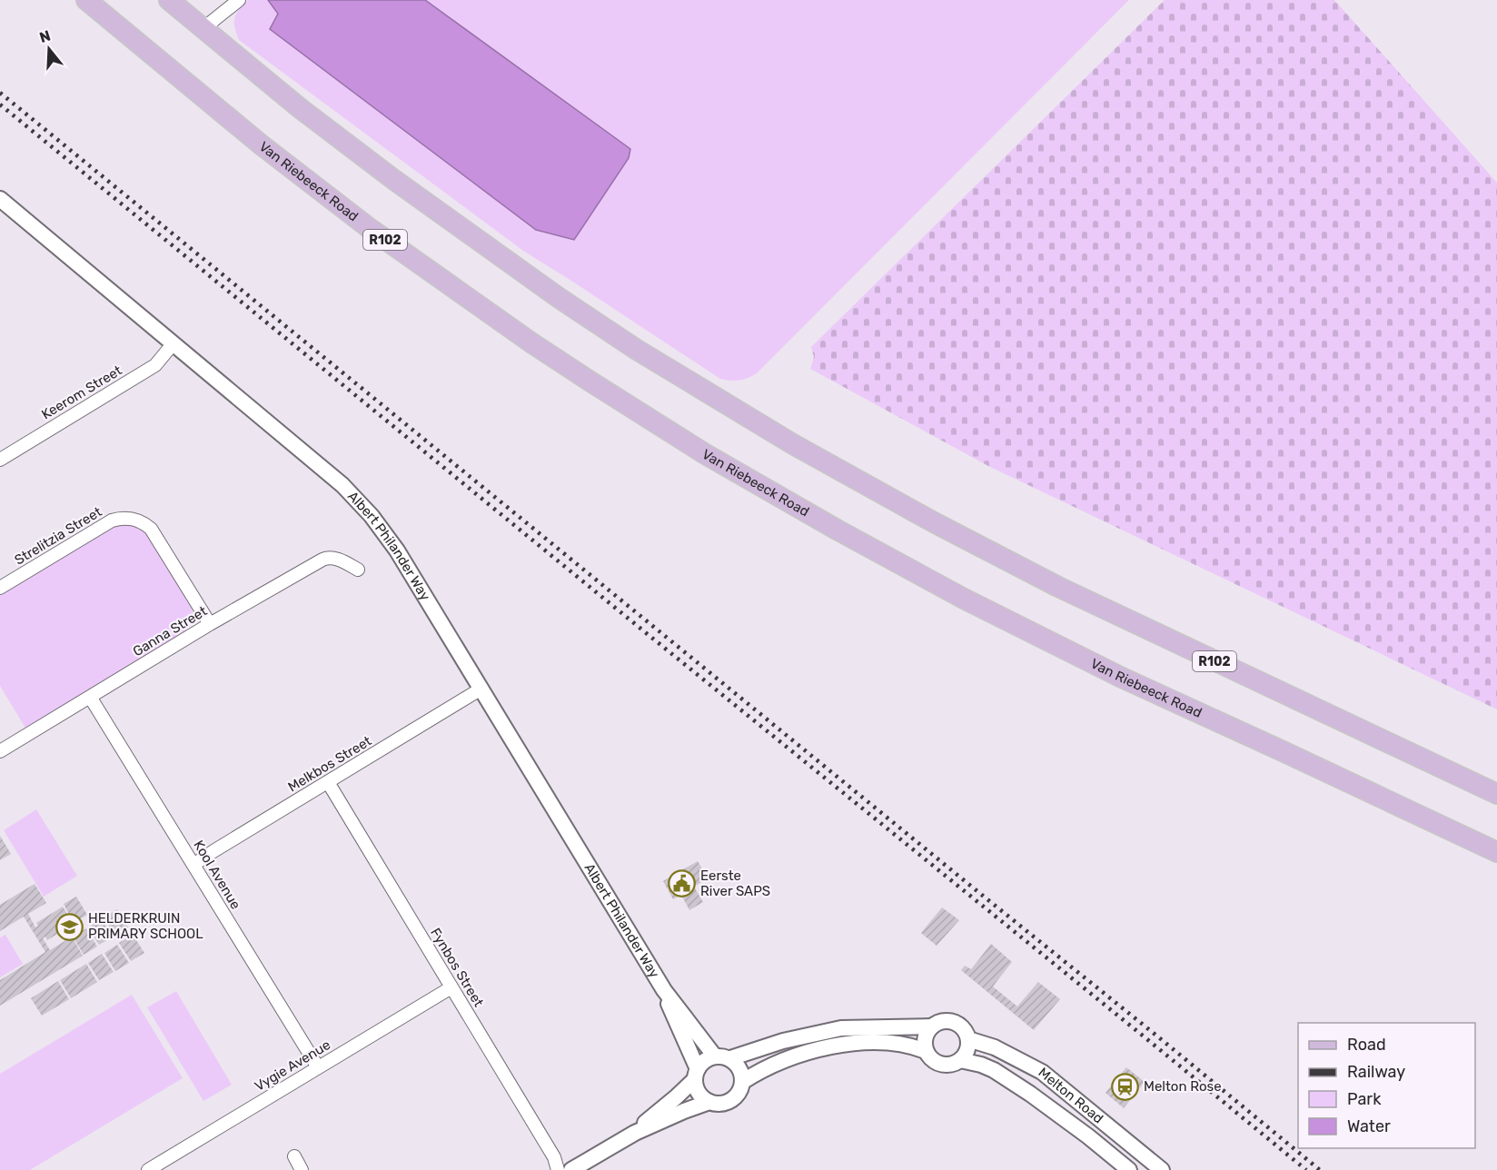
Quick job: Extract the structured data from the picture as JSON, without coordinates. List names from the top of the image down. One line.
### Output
{"streets":{"main road":["Van Riebeeck Road","R102"],"street":["Keerom Street","Strelitzia Street","Albert Philander Way","Ganna Street","Melkbos Street","Kool Avenue","Fynbos Street","Vygie Avenue","Melton Road"]},"crossings":[["Keerom Street","Albert Philander Way"],["Strelitzia Street","Ganna Street"],["Albert Philander Way","Melkbos Street"],["Ganna Street","Kool Avenue"],["Melkbos Street","Kool Avenue"],["Melkbos Street","Fynbos Street"],["Kool Avenue","Vygie Avenue"],["Fynbos Street","Vygie Avenue"]],"places":{"public building":["Eerste River SAPS"],"school or university":["HELDERKRUIN PRIMARY SCHOOL"],"station":["Melton Rose"]},"legend":["Road","Railway","Park","Water"],"north":"top"}
